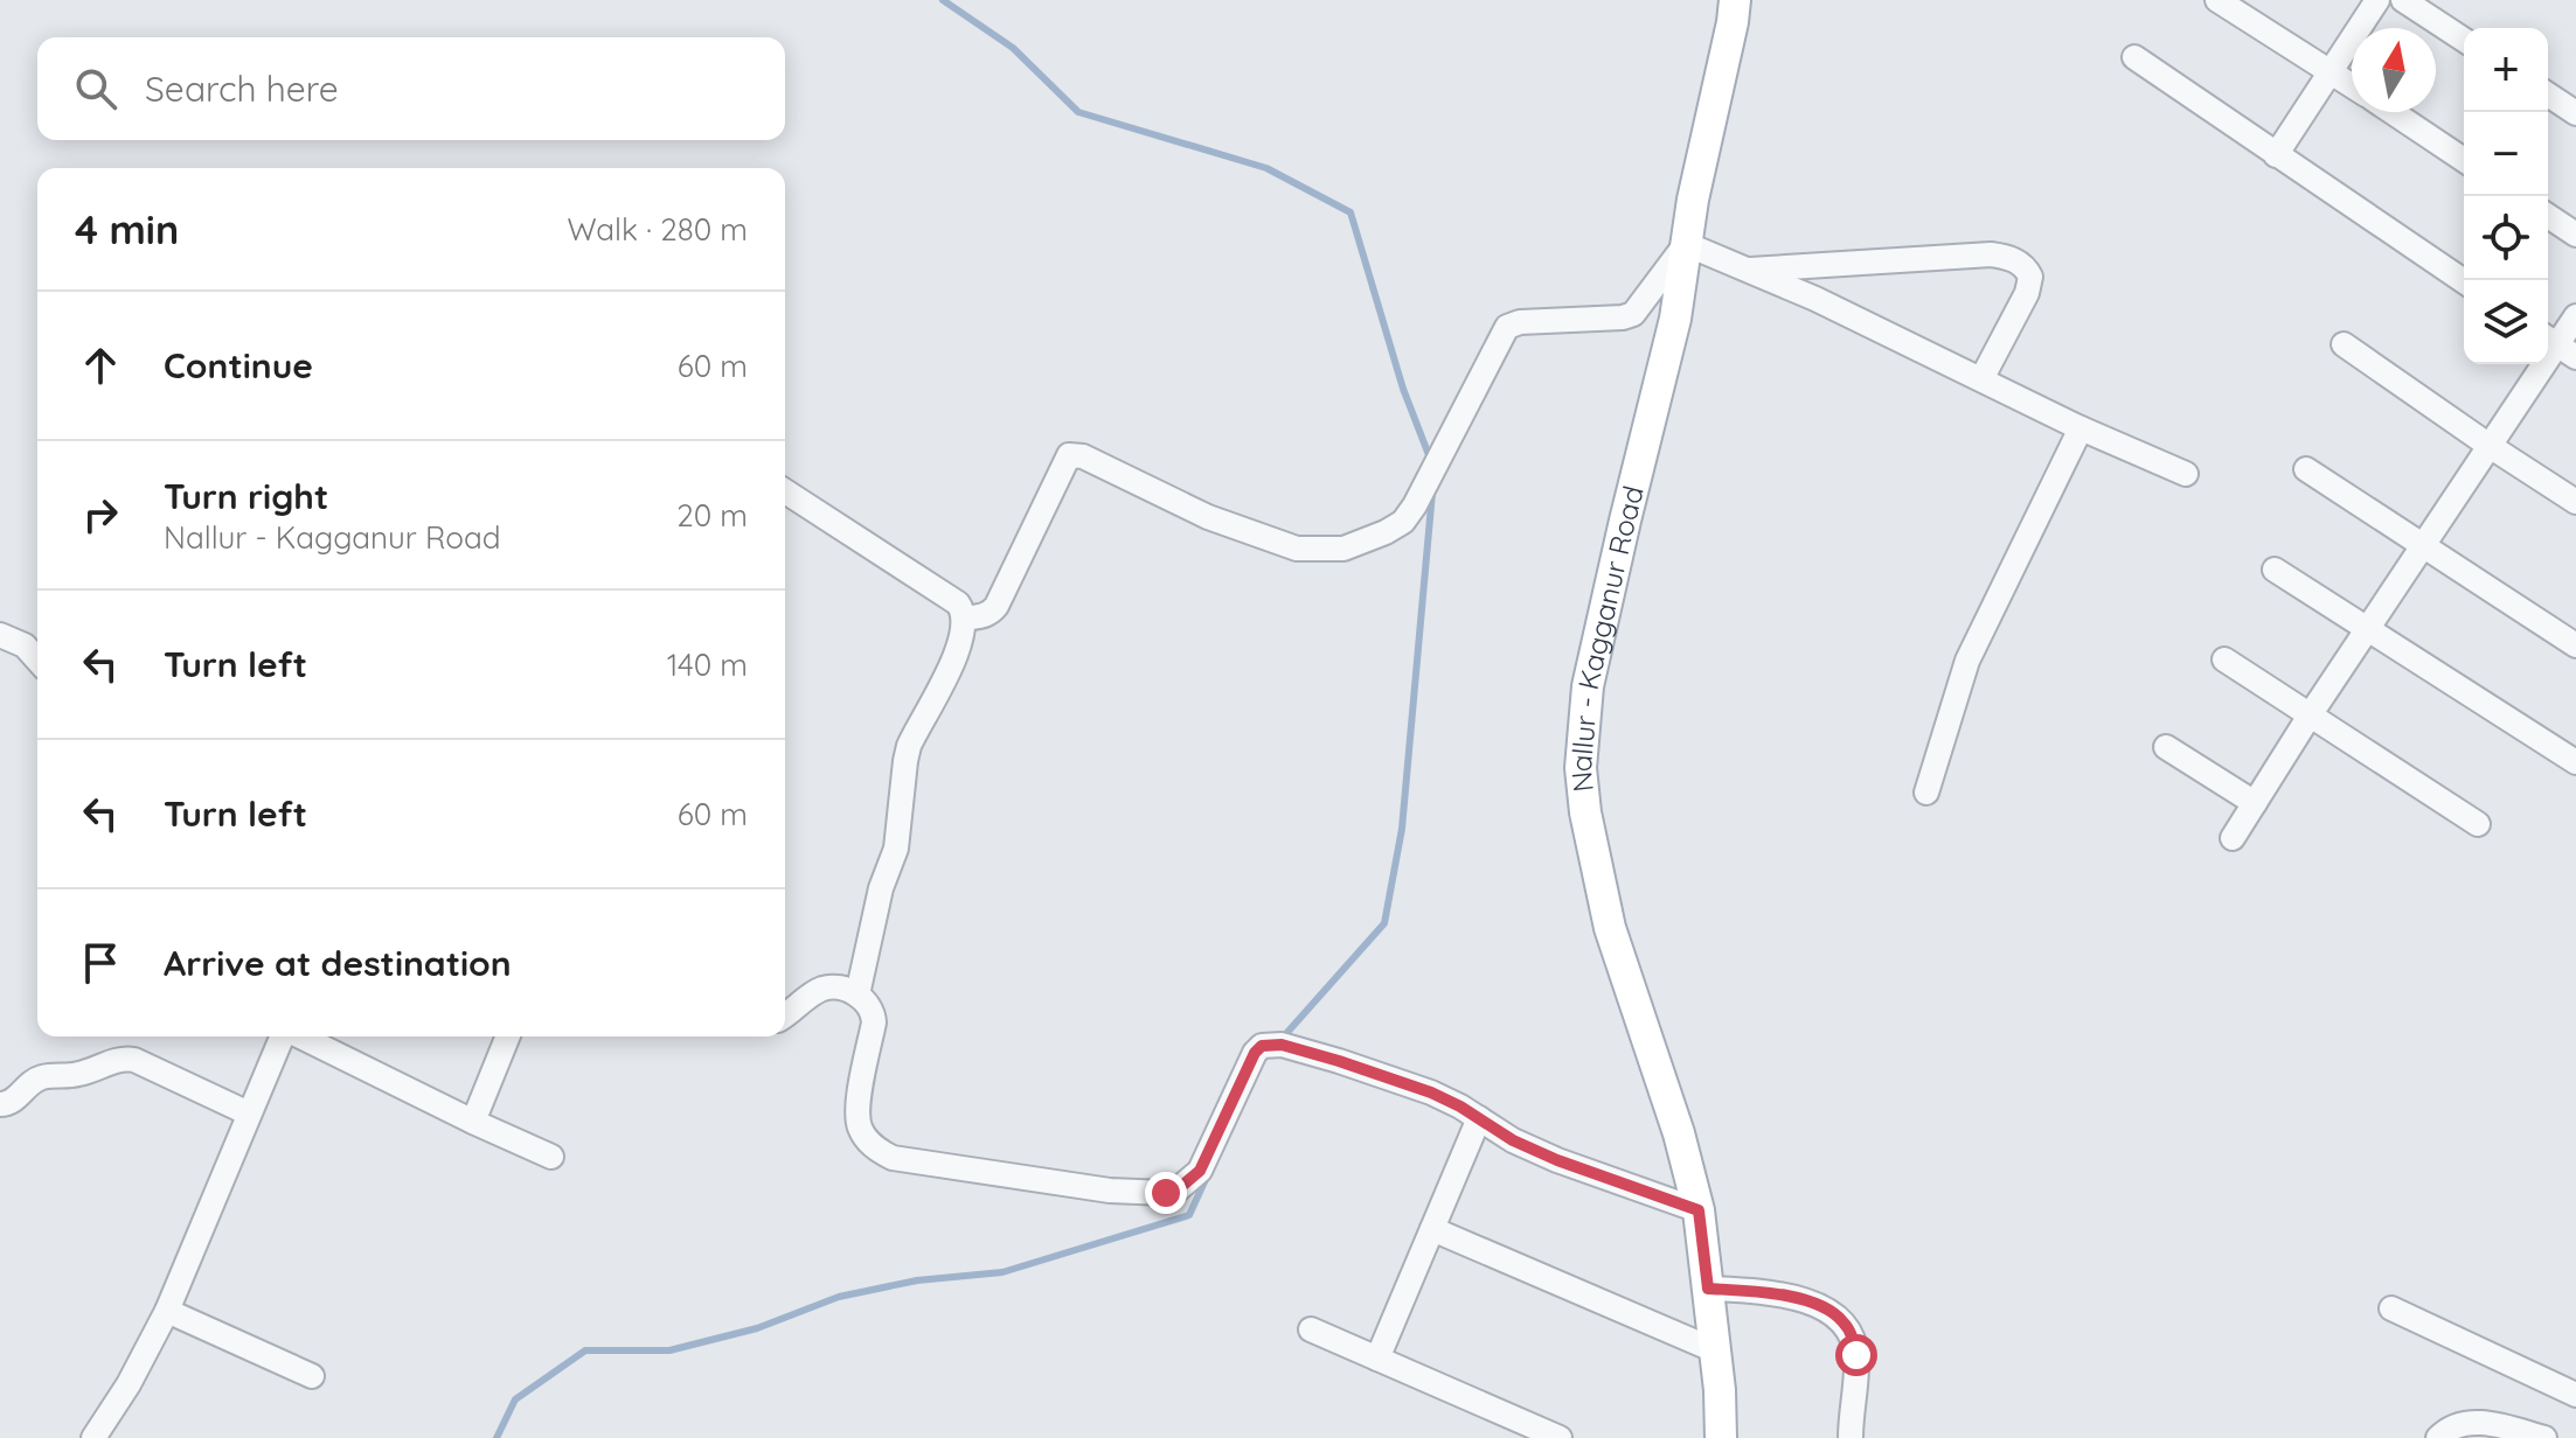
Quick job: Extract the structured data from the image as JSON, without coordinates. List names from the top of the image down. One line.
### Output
{"streets":{"main road":["Nallur - Kagganur Road"]},"north":"top","page":{"map_buttons":["+","−"],"search":"Search here","heading":["4 min","Walk · 280 m"],"list":[["Continue","60 m"],["Turn right","Nallur - Kagganur Road","20 m"],["Turn left","140 m"],["Turn left","60 m"],"Arrive at destination"]}}
